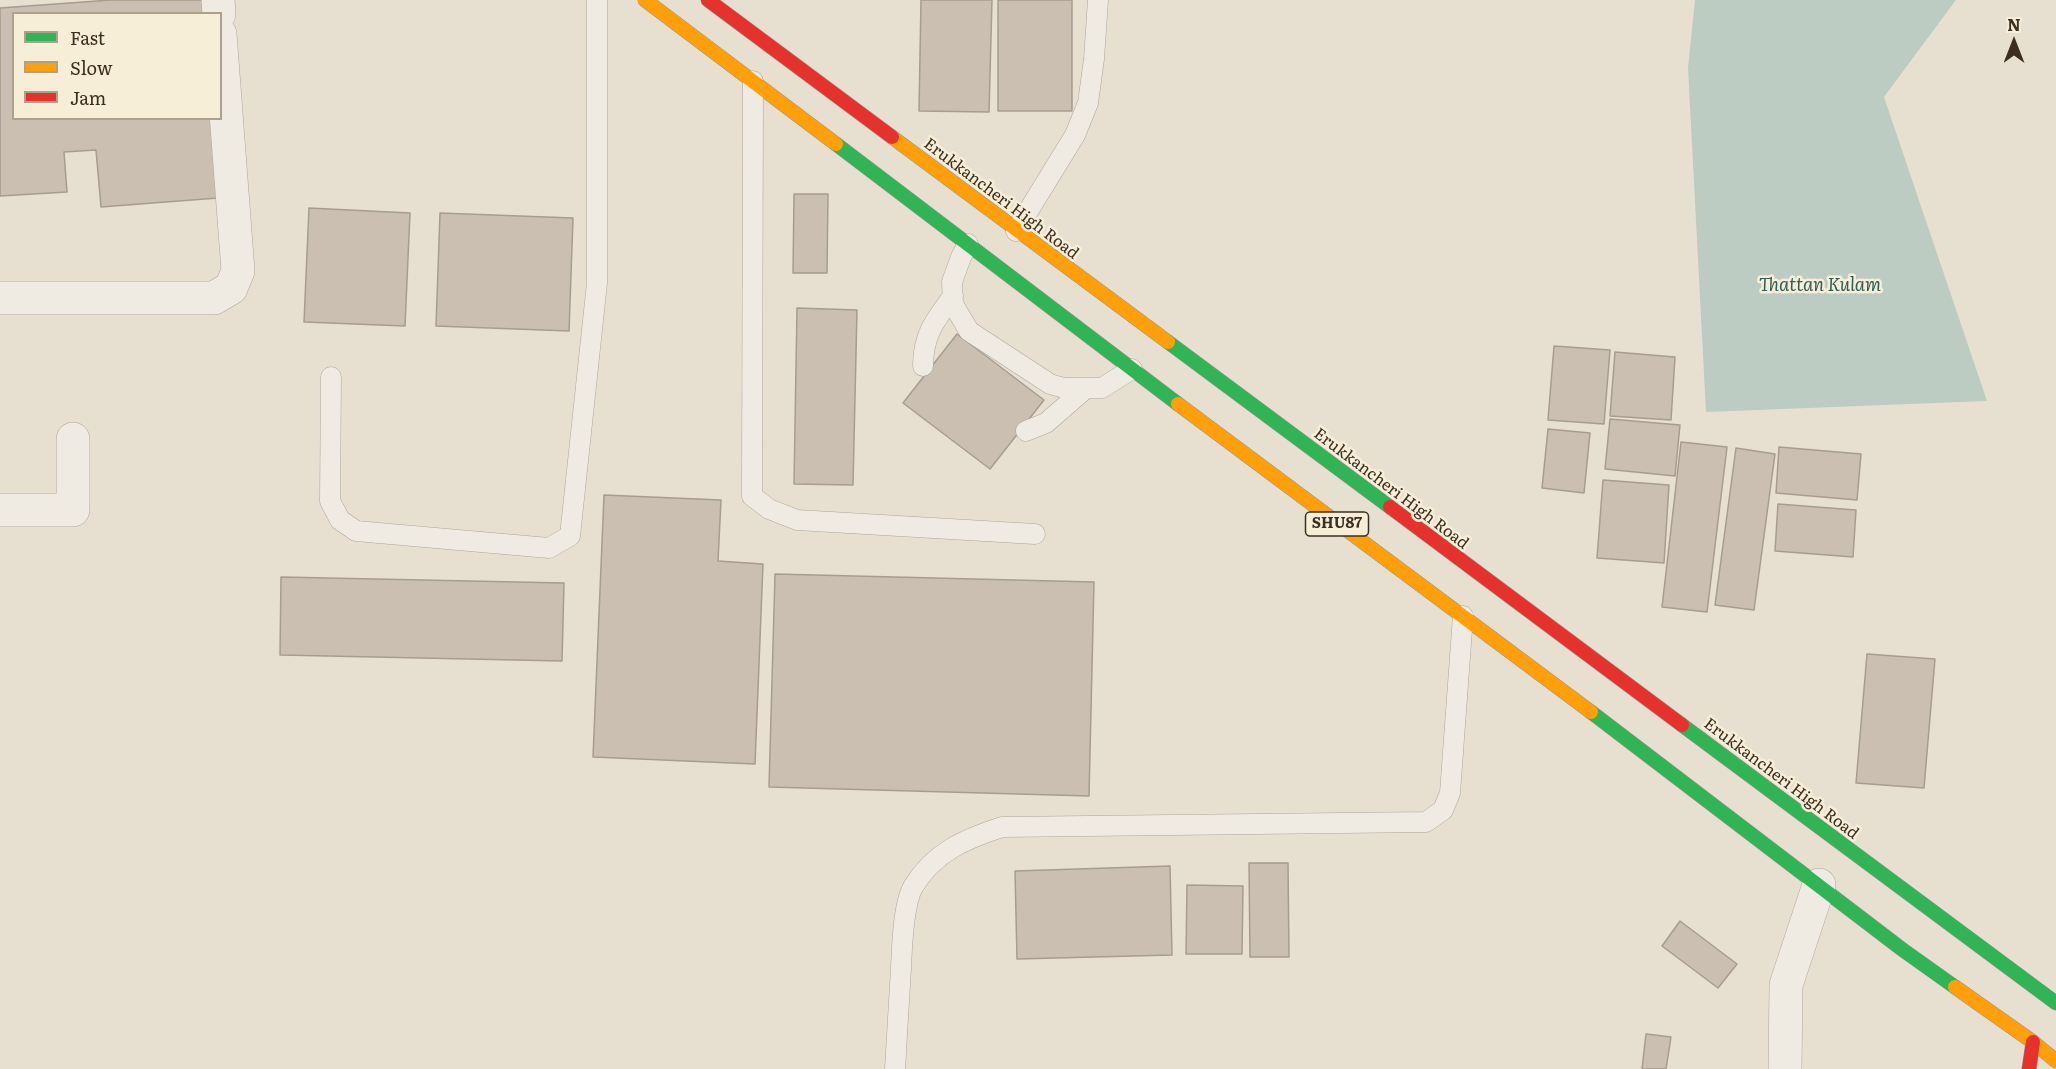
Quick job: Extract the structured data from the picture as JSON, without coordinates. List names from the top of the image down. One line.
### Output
{"streets":{"main road":["Erukkancheri High Road","SHU87"]},"water":["Thattan Kulam"],"legend":["Fast","Slow","Jam"],"north":"top"}
